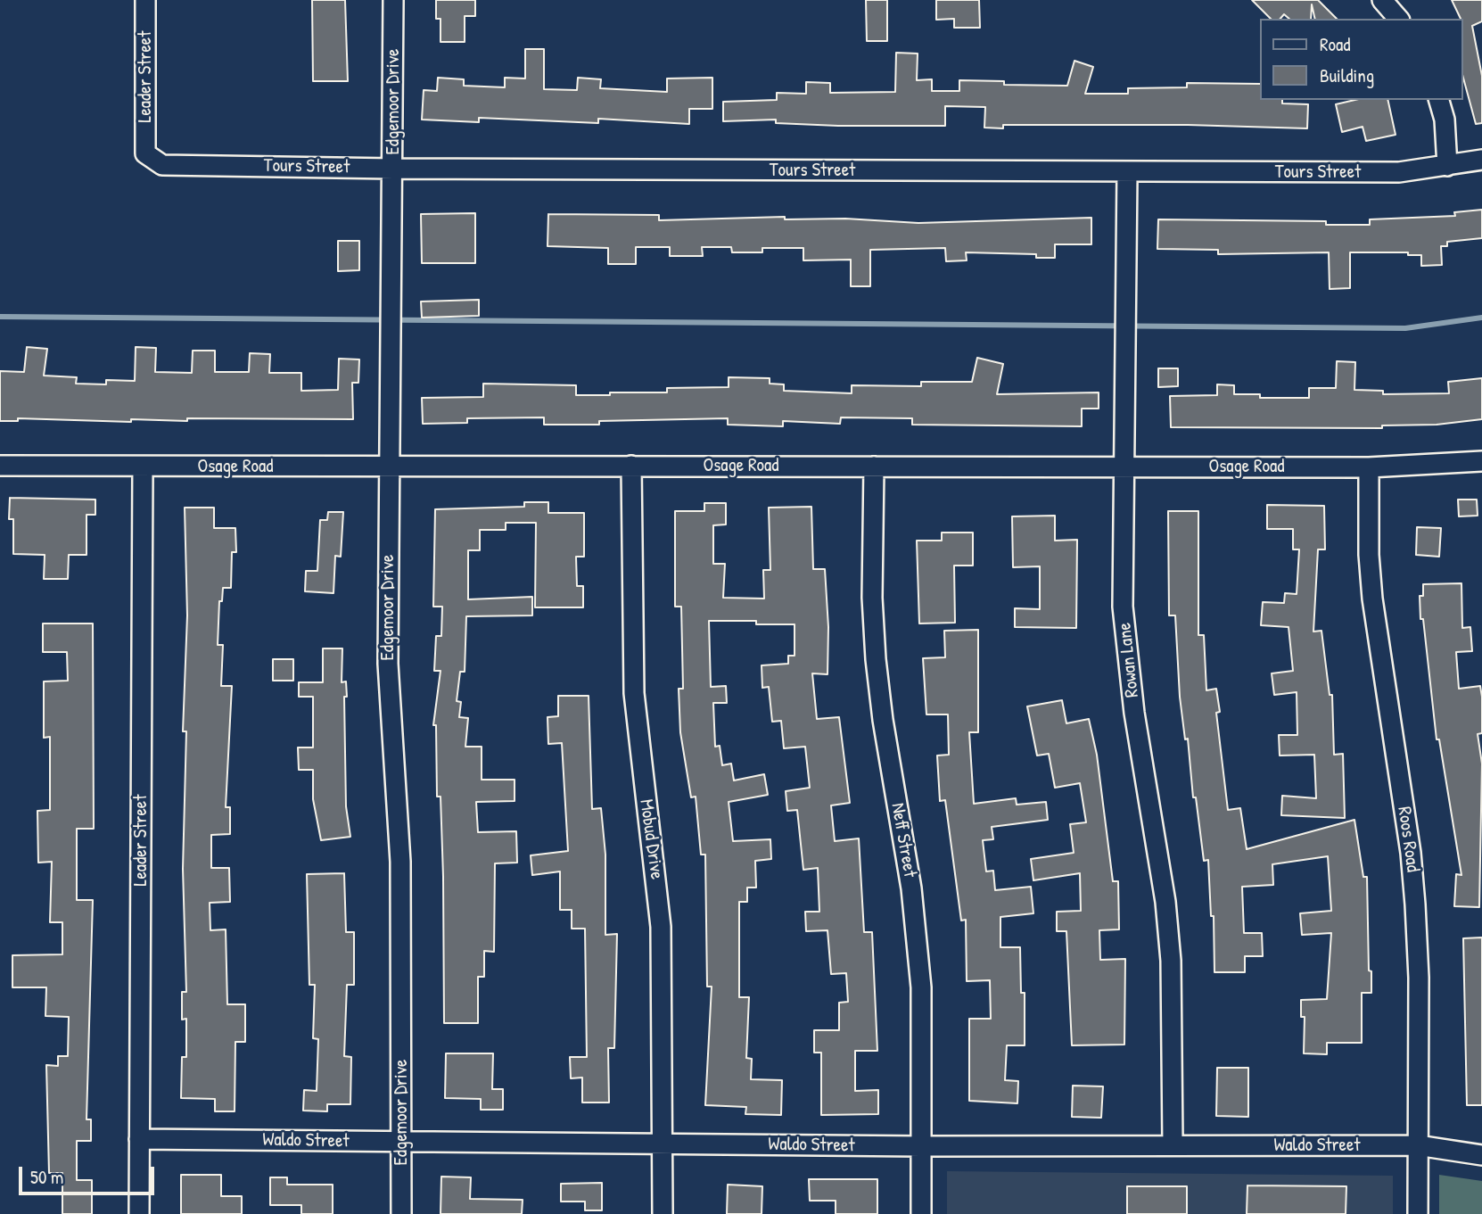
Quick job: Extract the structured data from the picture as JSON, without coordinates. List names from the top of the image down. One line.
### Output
{"streets":{"street":["Leader Street","Edgemoor Drive","Tours Street","Osage Road","Rowan Lane","Mobud Drive","Roos Road","Neff Street","Waldo Street"]},"crossings":[["Leader Street","Tours Street"],["Leader Street","Osage Road"],["Leader Street","Waldo Street"],["Edgemoor Drive","Tours Street"],["Edgemoor Drive","Osage Road"],["Edgemoor Drive","Waldo Street"],["Tours Street","Rowan Lane"],["Osage Road","Rowan Lane"],["Osage Road","Mobud Drive"],["Osage Road","Roos Road"],["Osage Road","Neff Street"],["Rowan Lane","Waldo Street"],["Mobud Drive","Waldo Street"],["Roos Road","Waldo Street"],["Neff Street","Waldo Street"]],"legend":["Road","Building"],"scale_bar":"50 m"}
